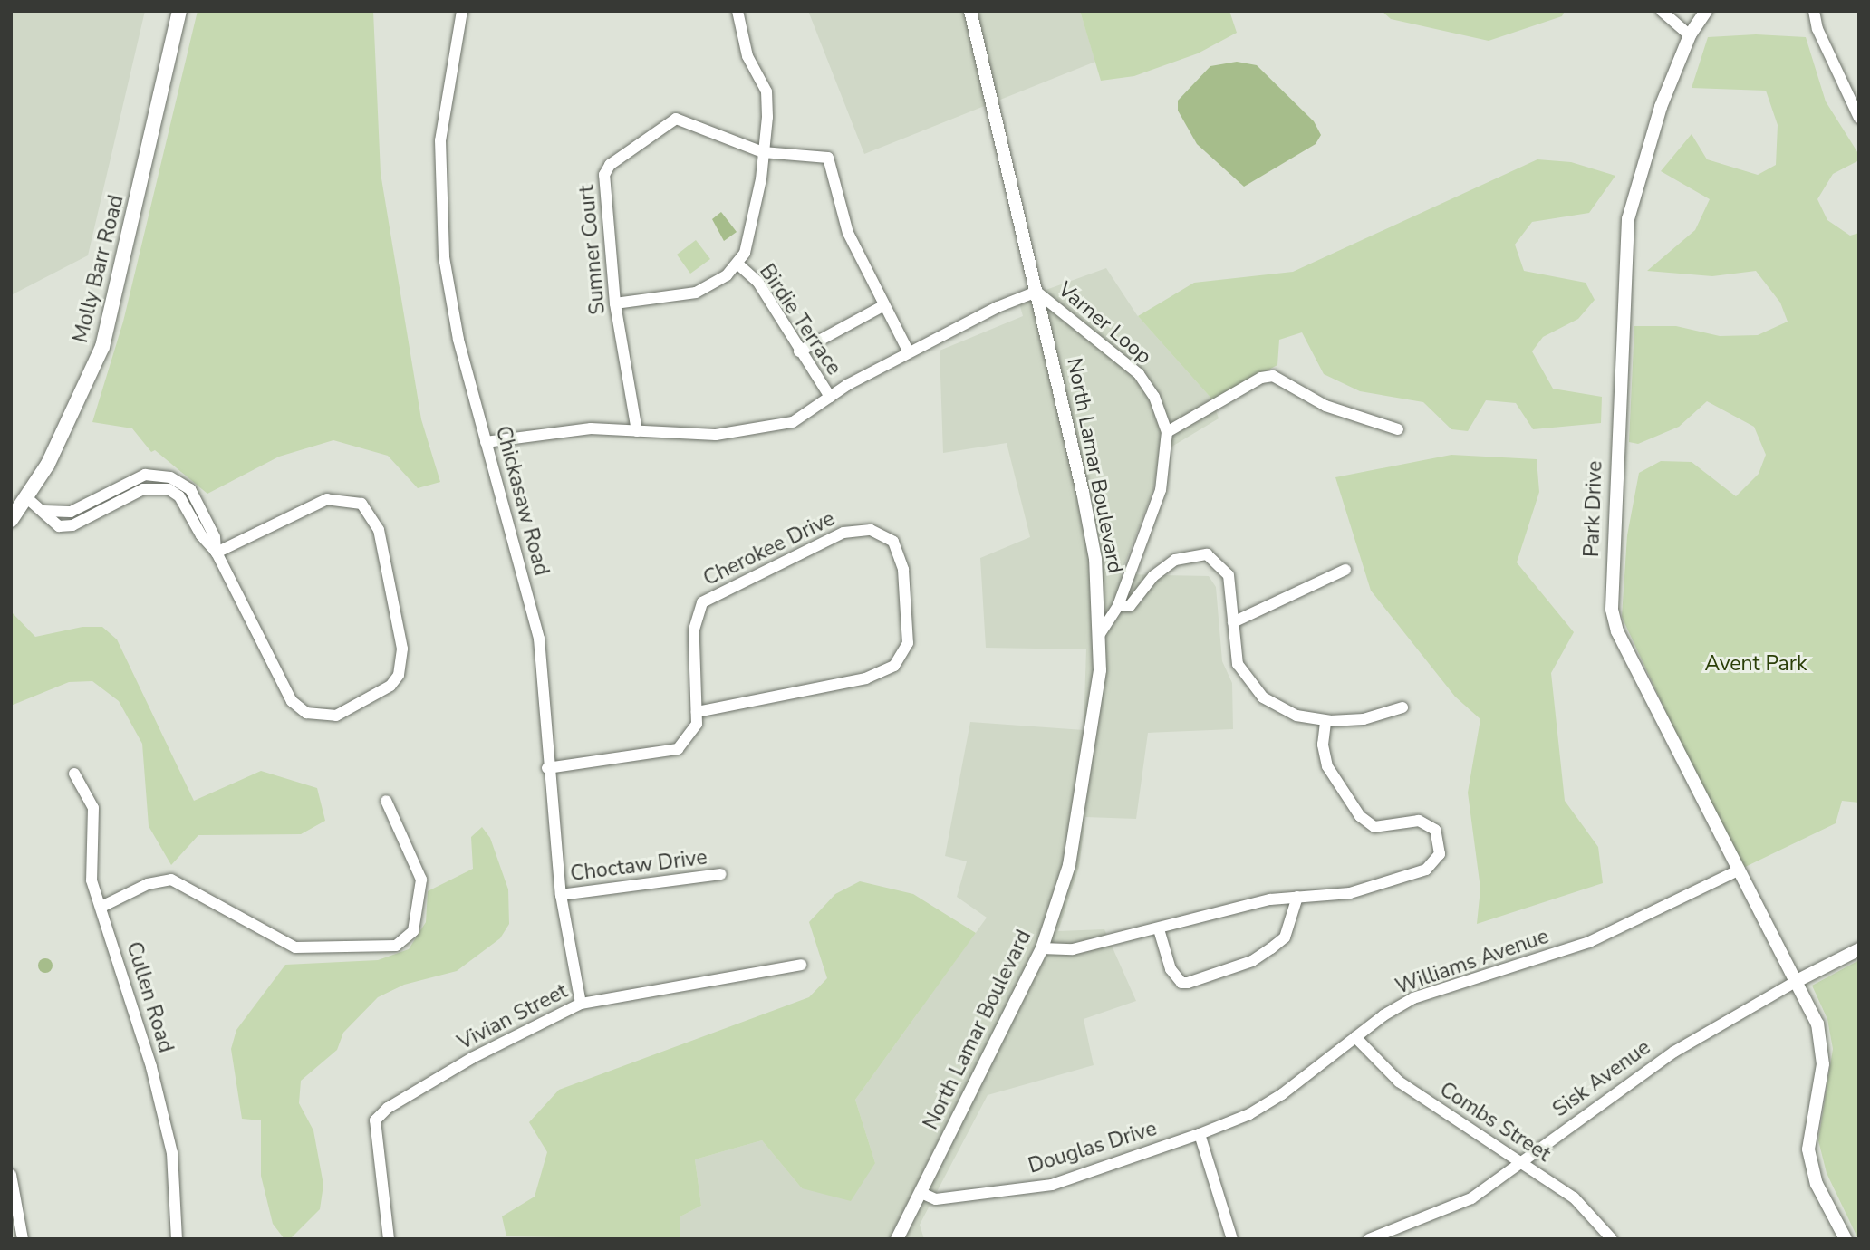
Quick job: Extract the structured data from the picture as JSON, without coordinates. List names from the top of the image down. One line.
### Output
{"streets":{"main road":["Molly Barr Road"],"street":["Sumner Court","Birdie Terrace","Varner Loop","North Lamar Boulevard","Chickasaw Road","Park Drive","Cherokee Drive","Choctaw Drive","Williams Avenue","Cullen Road","Vivian Street","Sisk Avenue","Combs Street","Douglas Drive"]},"crossings":[["Sumner Court","Birdie Terrace"],["Varner Loop","North Lamar Boulevard"],["North Lamar Boulevard","Douglas Drive"],["Chickasaw Road","Cherokee Drive"],["Chickasaw Road","Choctaw Drive"],["Chickasaw Road","Vivian Street"],["Park Drive","Williams Avenue"],["Park Drive","Sisk Avenue"],["Williams Avenue","Combs Street"],["Williams Avenue","Douglas Drive"],["Sisk Avenue","Combs Street"]],"parks":["Avent Park"]}
